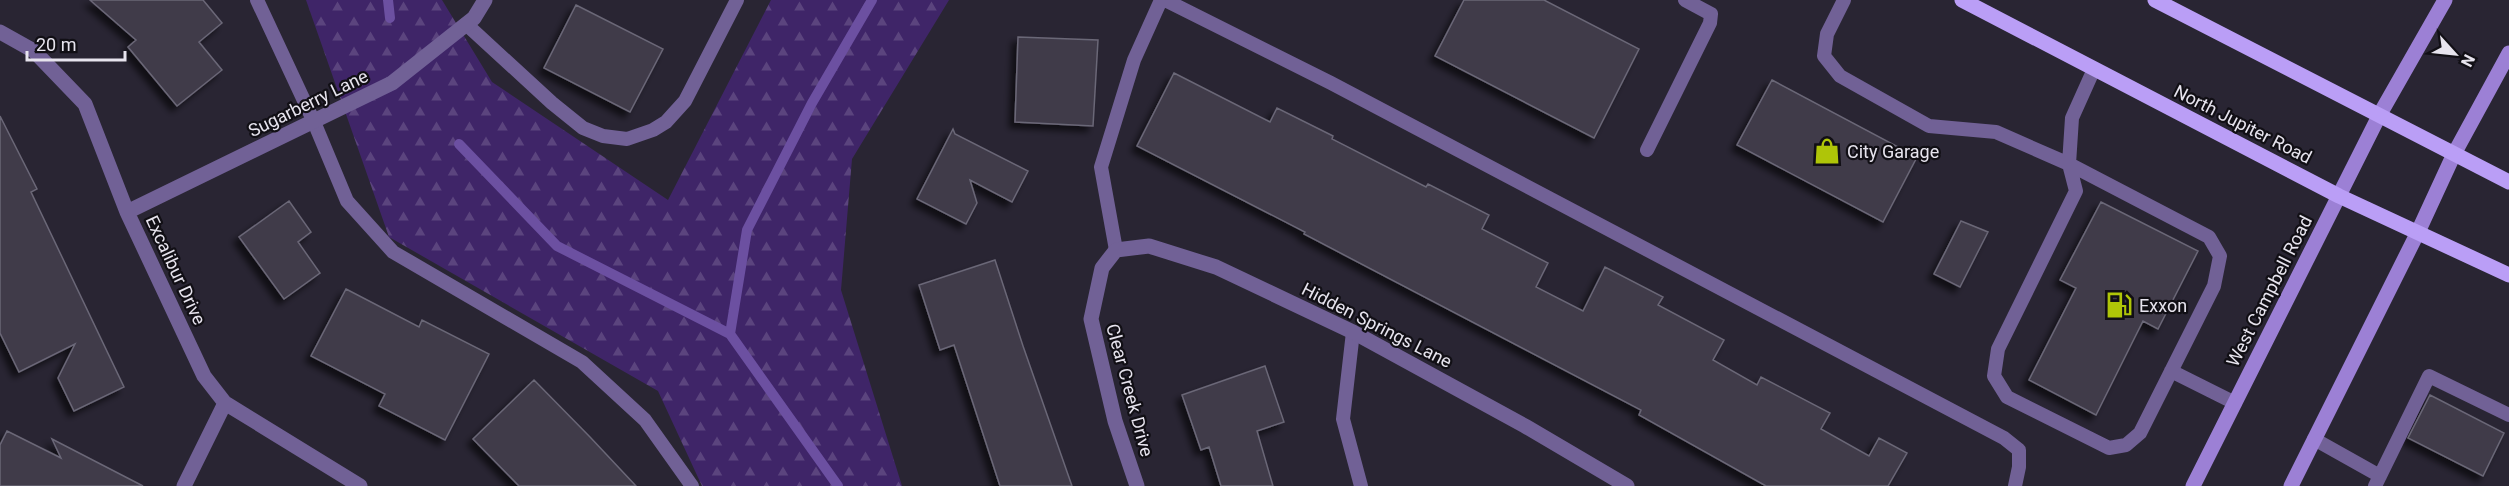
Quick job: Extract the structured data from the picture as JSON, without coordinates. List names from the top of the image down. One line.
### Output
{"streets":{"main road":["North Jupiter Road","West Campbell Road"],"street":["Sugarberry Lane","Excalibur Drive","Hidden Springs Lane","Clear Creek Drive"]},"crossings":[["Sugarberry Lane","Excalibur Drive"],["North Jupiter Road","West Campbell Road"],["Hidden Springs Lane","Clear Creek Drive"]],"places":{"shop":["City Garage"],"fuel station":["Exxon"]},"scale_bar":"20 m","north":"bottom right"}
